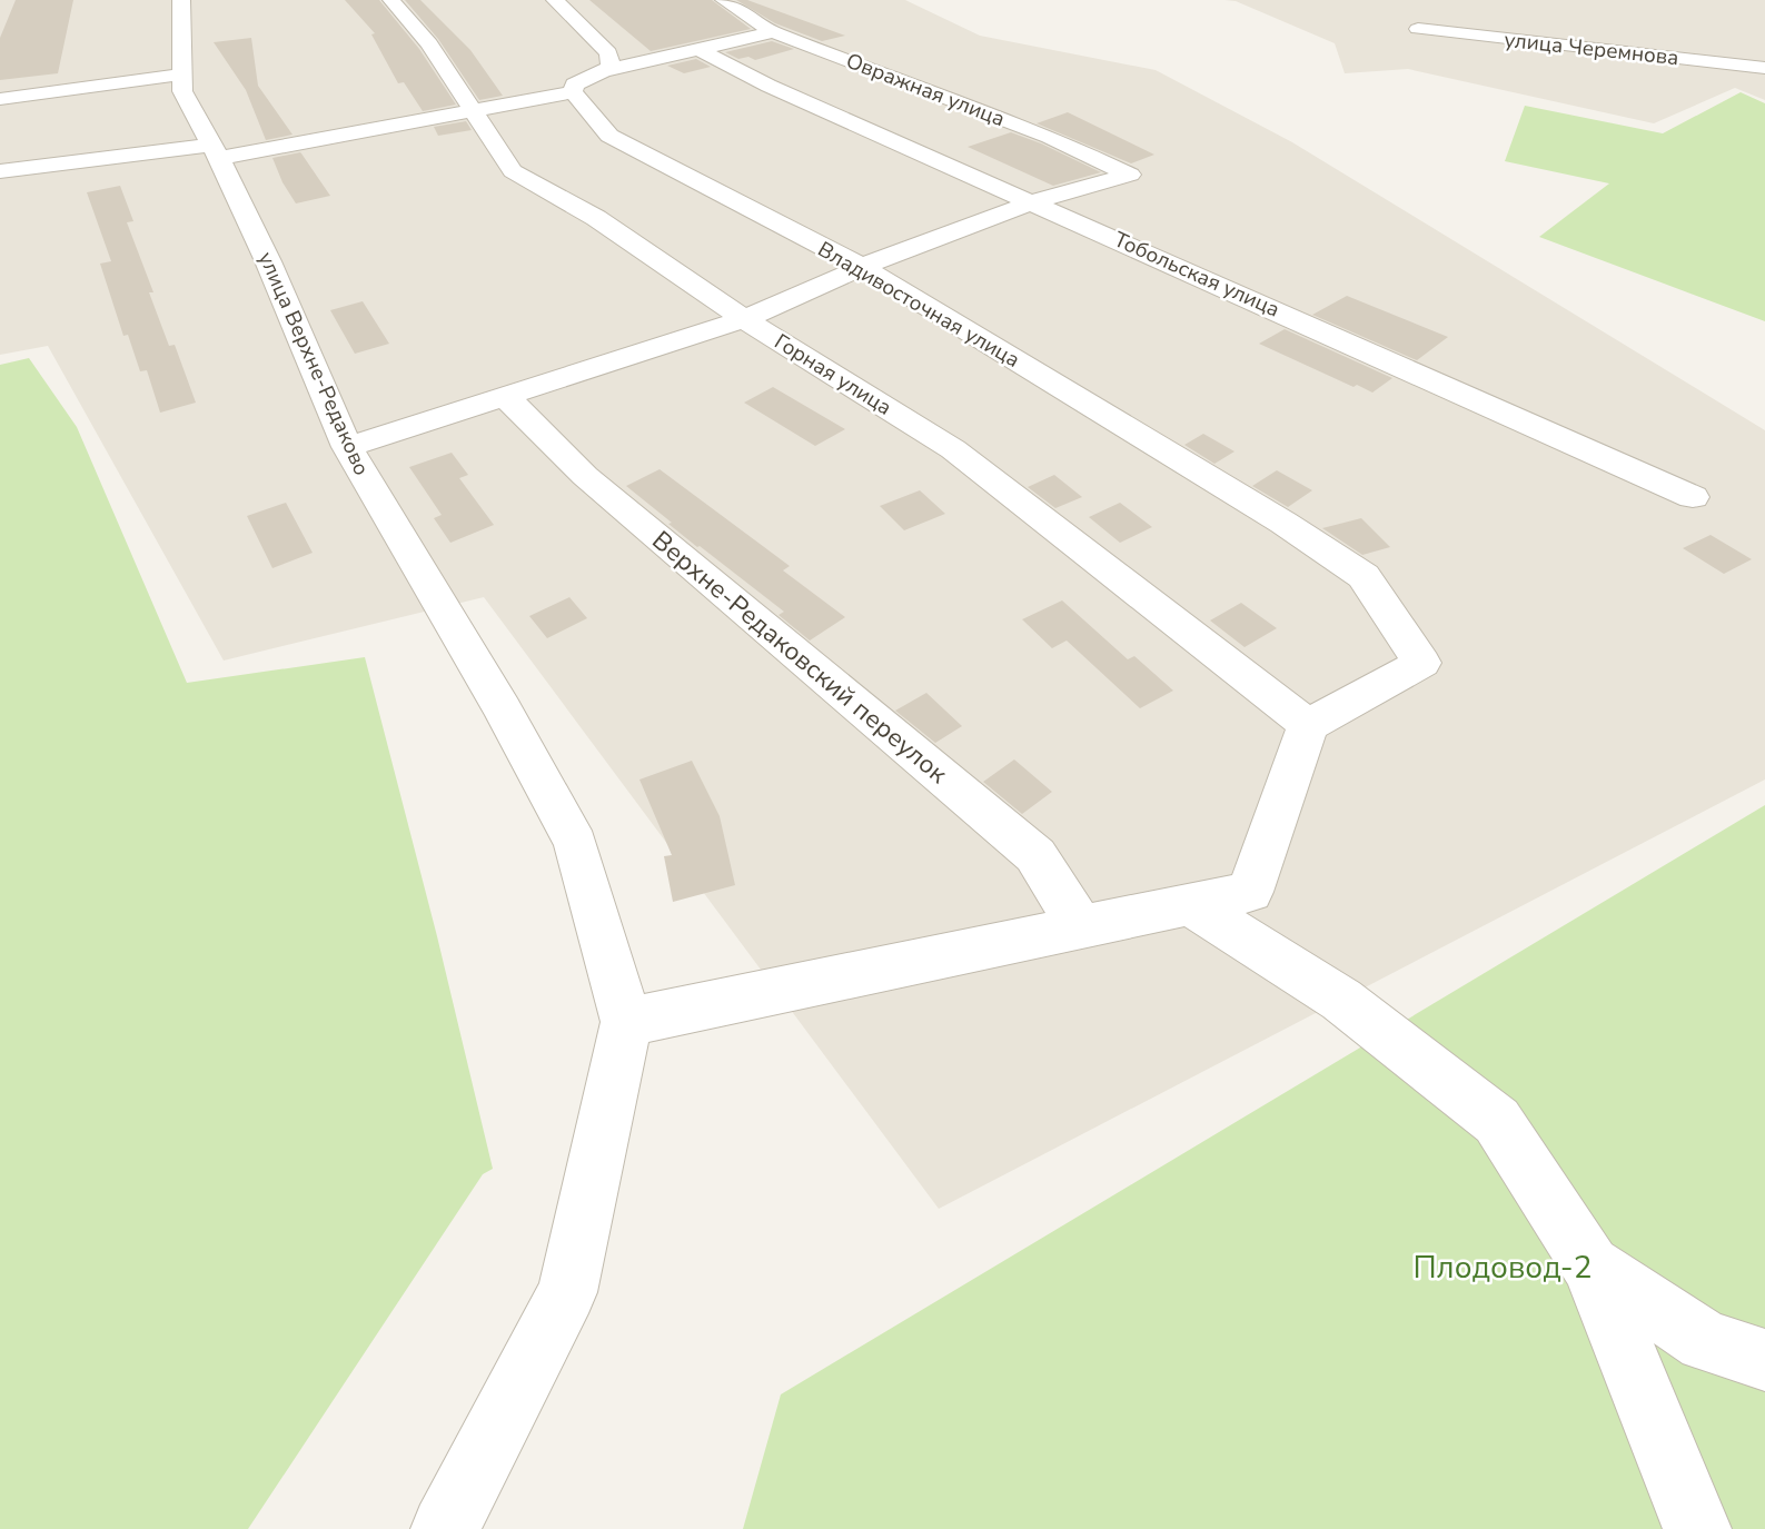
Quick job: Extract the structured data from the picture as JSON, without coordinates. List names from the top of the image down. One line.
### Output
{"streets":{"street":["улица Черемнова","Овражная улица","Тобольская улица","Владивосточная улица","улица Верхне-Редаково","Горная улица","Верхне-Редаковский переулок"]},"crossings":[["Овражная улица","Тобольская улица"],["Владивосточная улица","Горная улица"]],"parks":["Плодовод-2"]}
